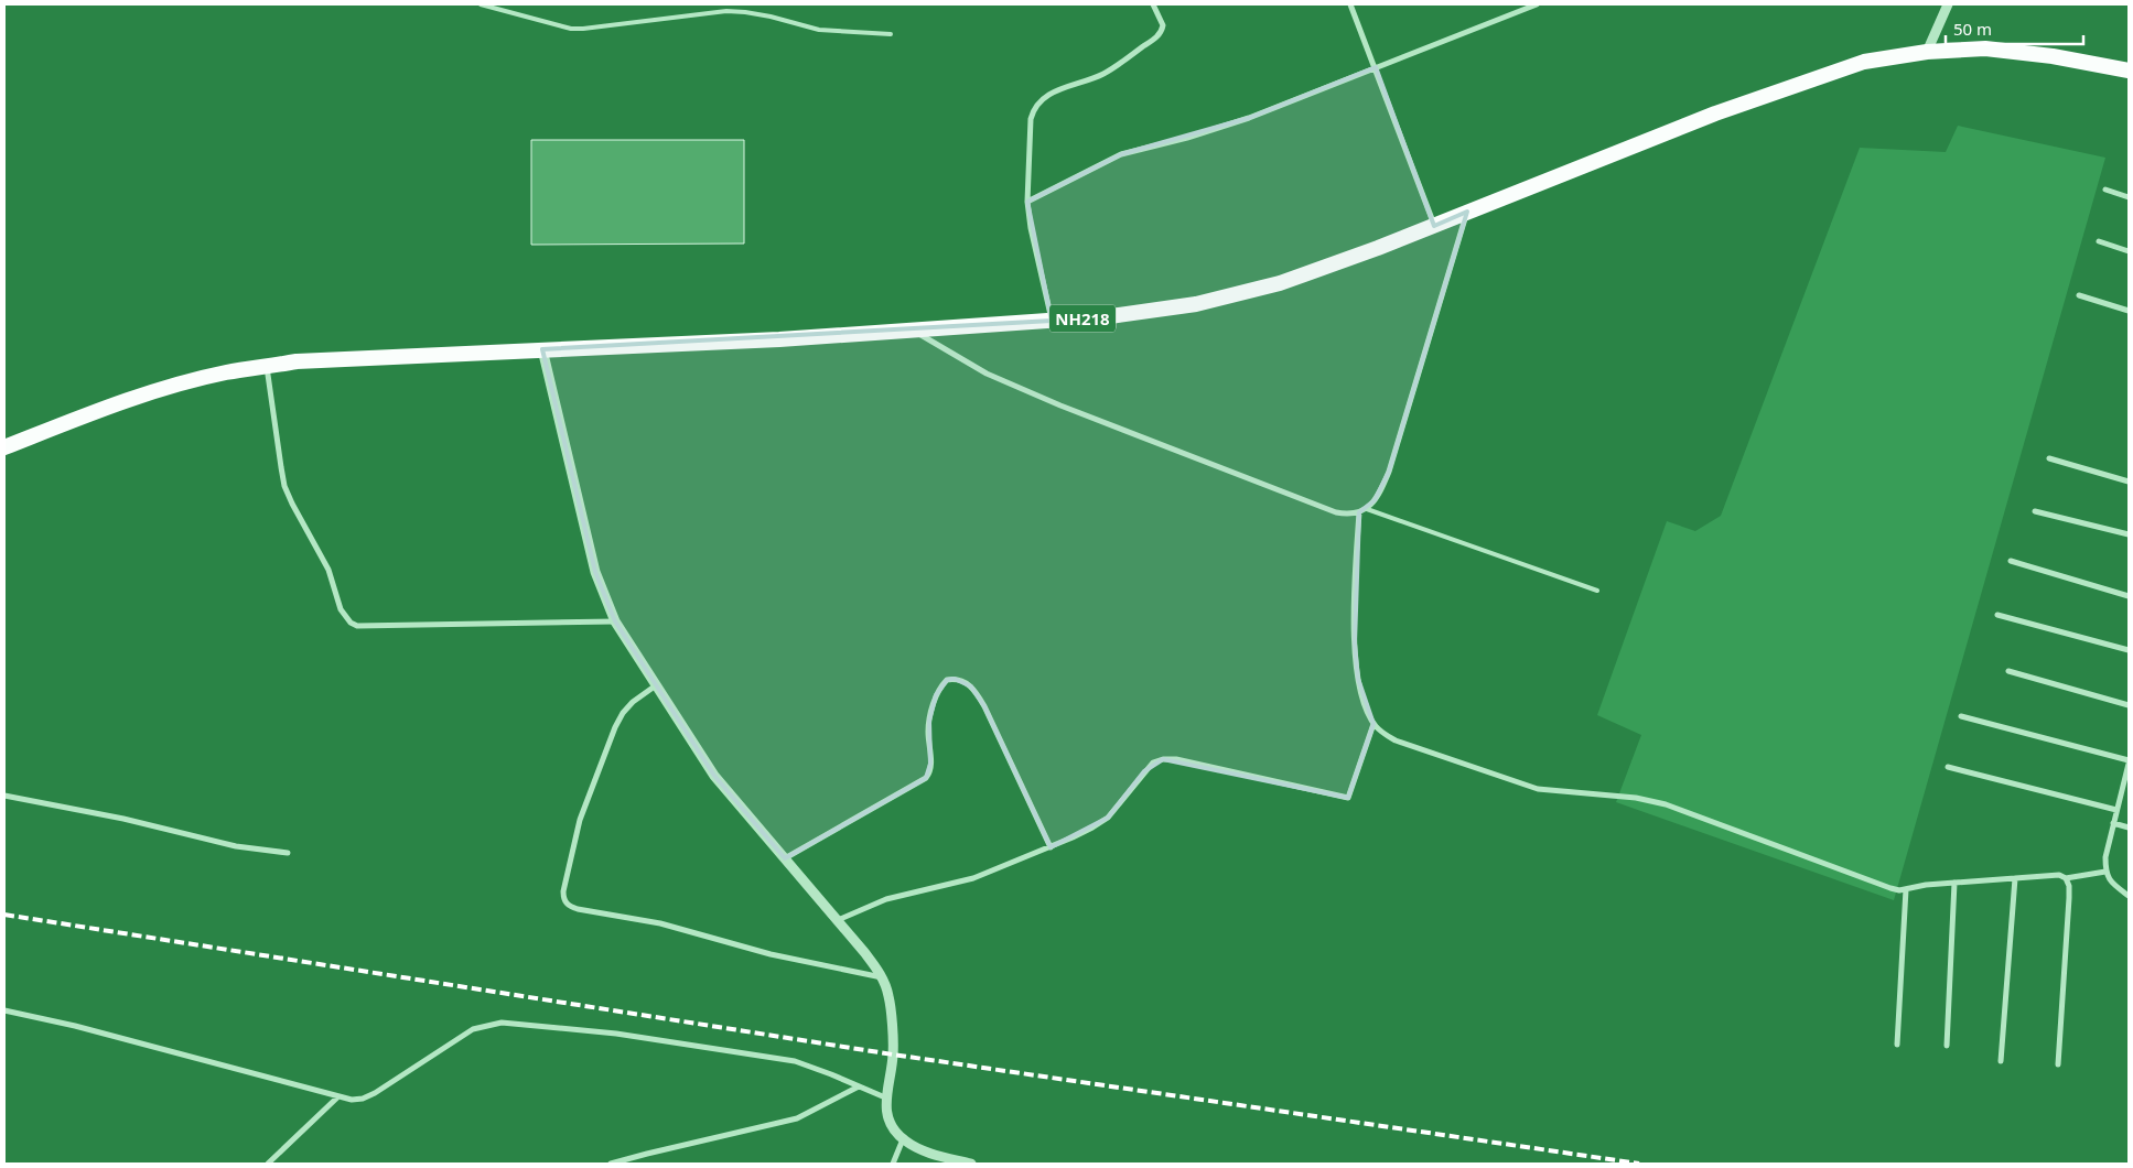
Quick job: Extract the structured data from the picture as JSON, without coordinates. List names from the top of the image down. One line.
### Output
{"streets":{"highway":["NH218"]},"scale_bar":"50 m"}
